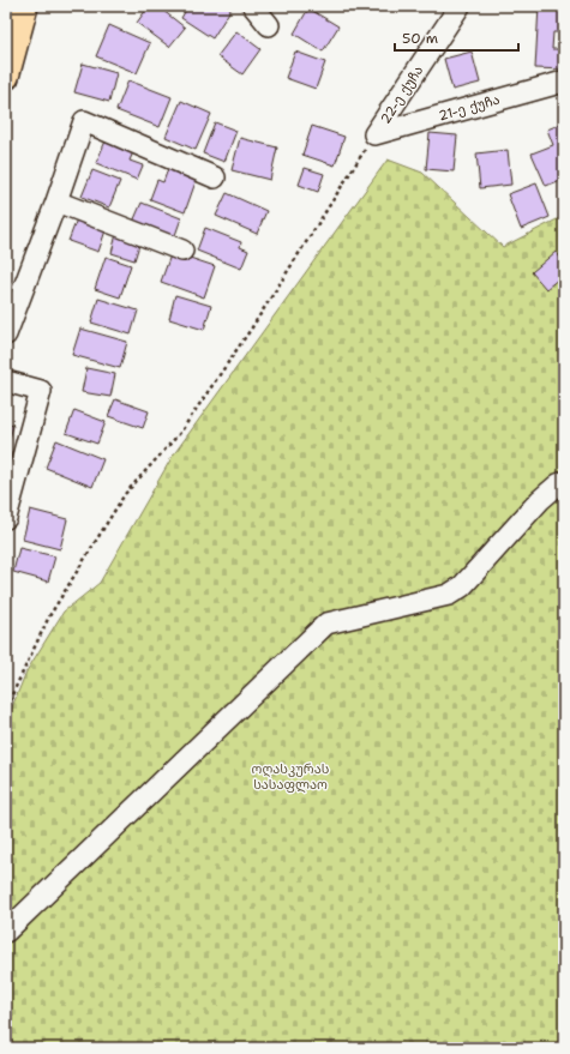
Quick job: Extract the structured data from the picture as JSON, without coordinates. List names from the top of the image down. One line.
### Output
{"streets":{"street":["22-ე ქუჩა","21-ე ქუჩა"]},"crossings":[["22-ე ქუჩა","21-ე ქუჩა"]],"parks":["ოღასკურას სასაფლაო"],"scale_bar":"50 m"}
